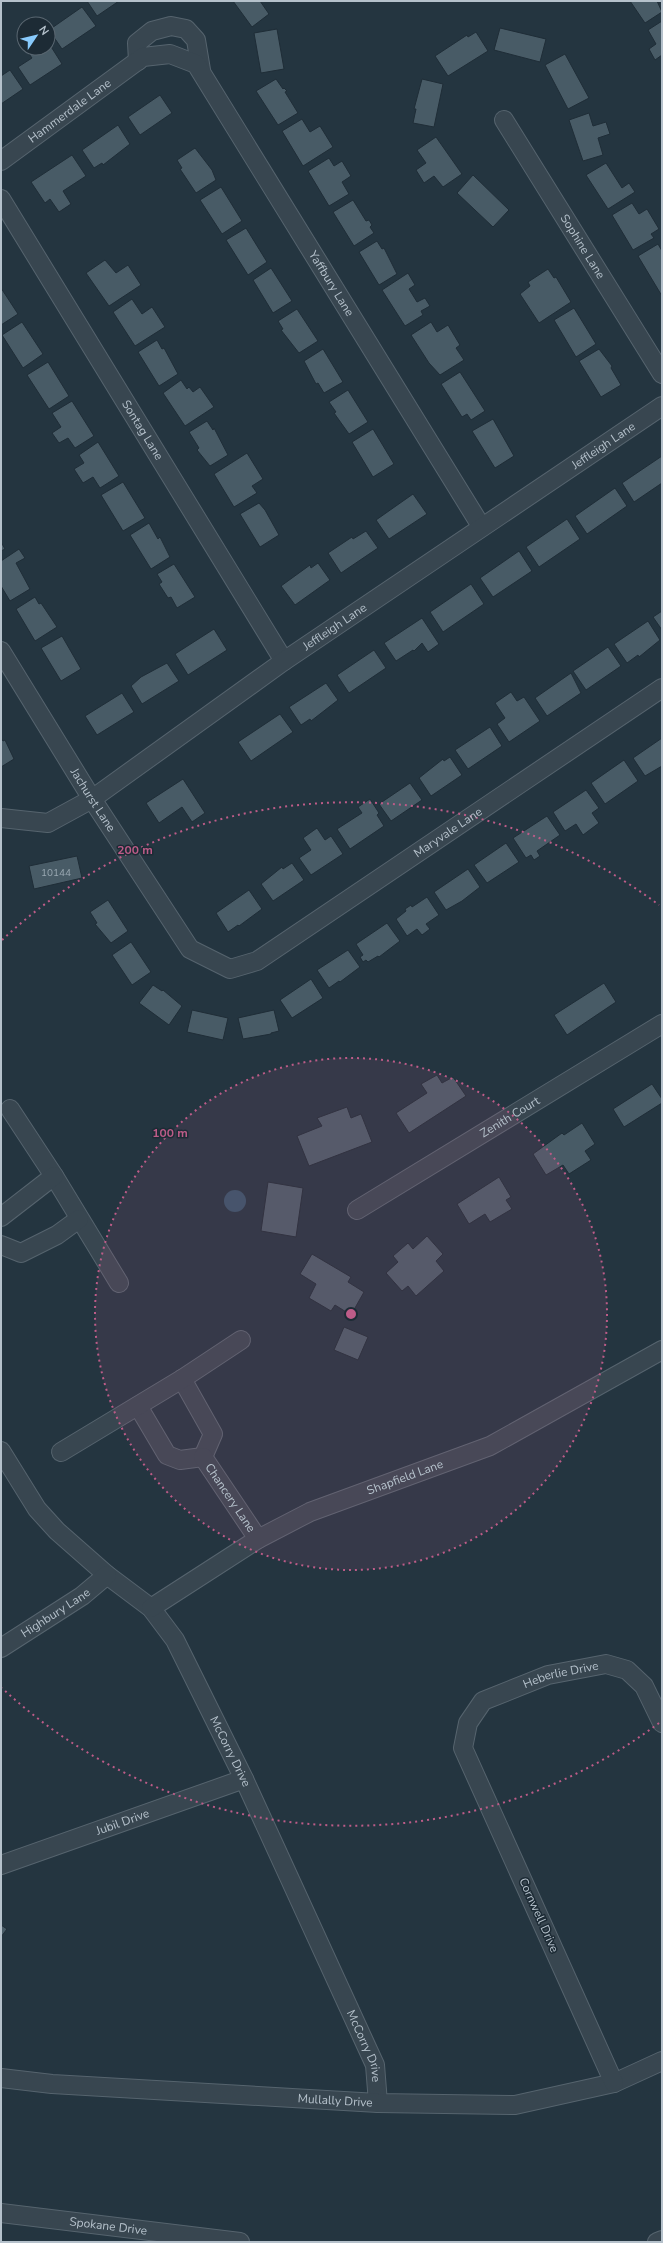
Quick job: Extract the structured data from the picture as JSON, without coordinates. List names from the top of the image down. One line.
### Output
{"streets":{"street":["Hammerdale Lane","Sophine Lane","Yaffbury Lane","Sontag Lane","Jeffleigh Lane","Jachurst Lane","Maryvale Lane","Zenith Court","Shapfield Lane","Chancery Lane","Highbury Lane","Heberlie Drive","McCorry Drive","Jubil Drive","Cornwell Drive","Mullally Drive","Spokane Drive"]},"crossings":[["Hammerdale Lane","Yaffbury Lane"],["Yaffbury Lane","Jeffleigh Lane"],["Sontag Lane","Jeffleigh Lane"],["Jeffleigh Lane","Jachurst Lane"],["Jachurst Lane","Maryvale Lane"],["Shapfield Lane","Chancery Lane"],["Shapfield Lane","McCorry Drive"],["Highbury Lane","McCorry Drive"],["Heberlie Drive","Cornwell Drive"],["McCorry Drive","Jubil Drive"],["McCorry Drive","Mullally Drive"],["Cornwell Drive","Mullally Drive"]],"house_numbers":["10144"],"north":"top right","rings":["200 m","100 m"]}
